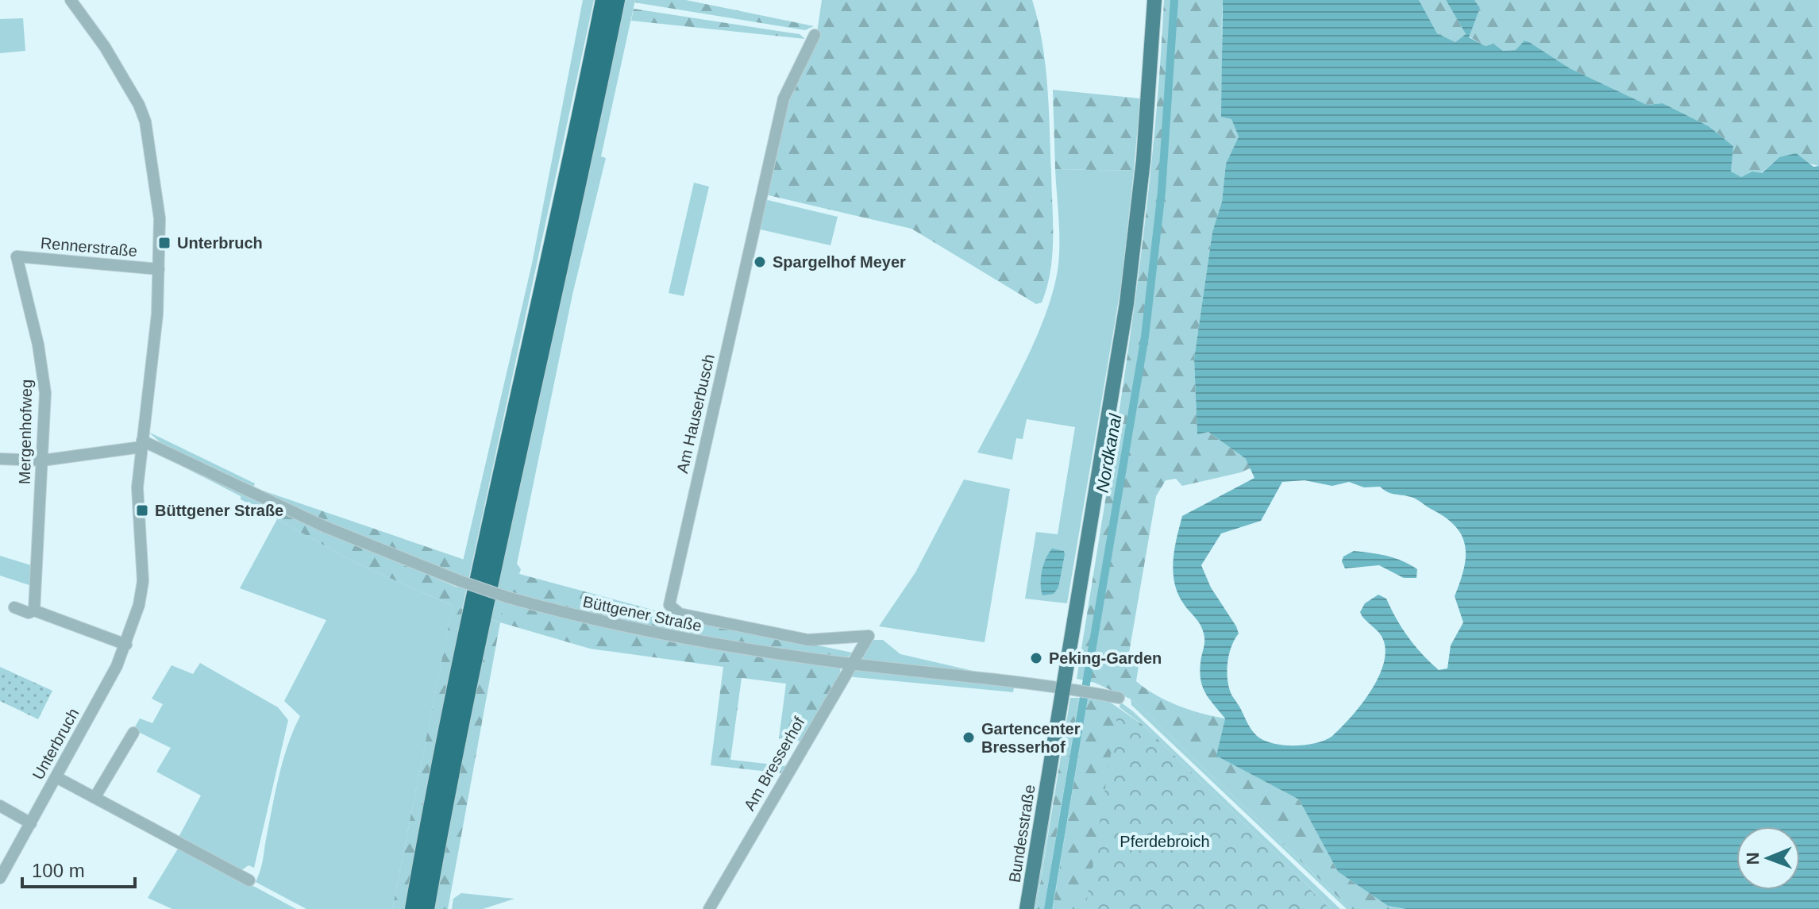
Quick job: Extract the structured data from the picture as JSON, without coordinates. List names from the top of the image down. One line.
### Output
{"streets":{"main road":["Bundesstraße"],"street":["Rennerstraße","Am Hauserbusch","Mergenhofweg","Büttgener Straße","Unterbruch","Am Bresserhof"]},"crossings":[["Rennerstraße","Mergenhofweg"],["Rennerstraße","Unterbruch"],["Am Hauserbusch","Am Bresserhof"],["Büttgener Straße","Unterbruch"],["Büttgener Straße","Am Bresserhof"],["Büttgener Straße","Bundesstraße"]],"water":["Nordkanal"],"parks":["Pferdebroich"],"places":{"transit":["Unterbruch","Büttgener Straße"],"other":["Spargelhof Meyer","Peking-Garden","Gartencenter Bresserhof"]},"scale_bar":"100 m","north":"left"}
